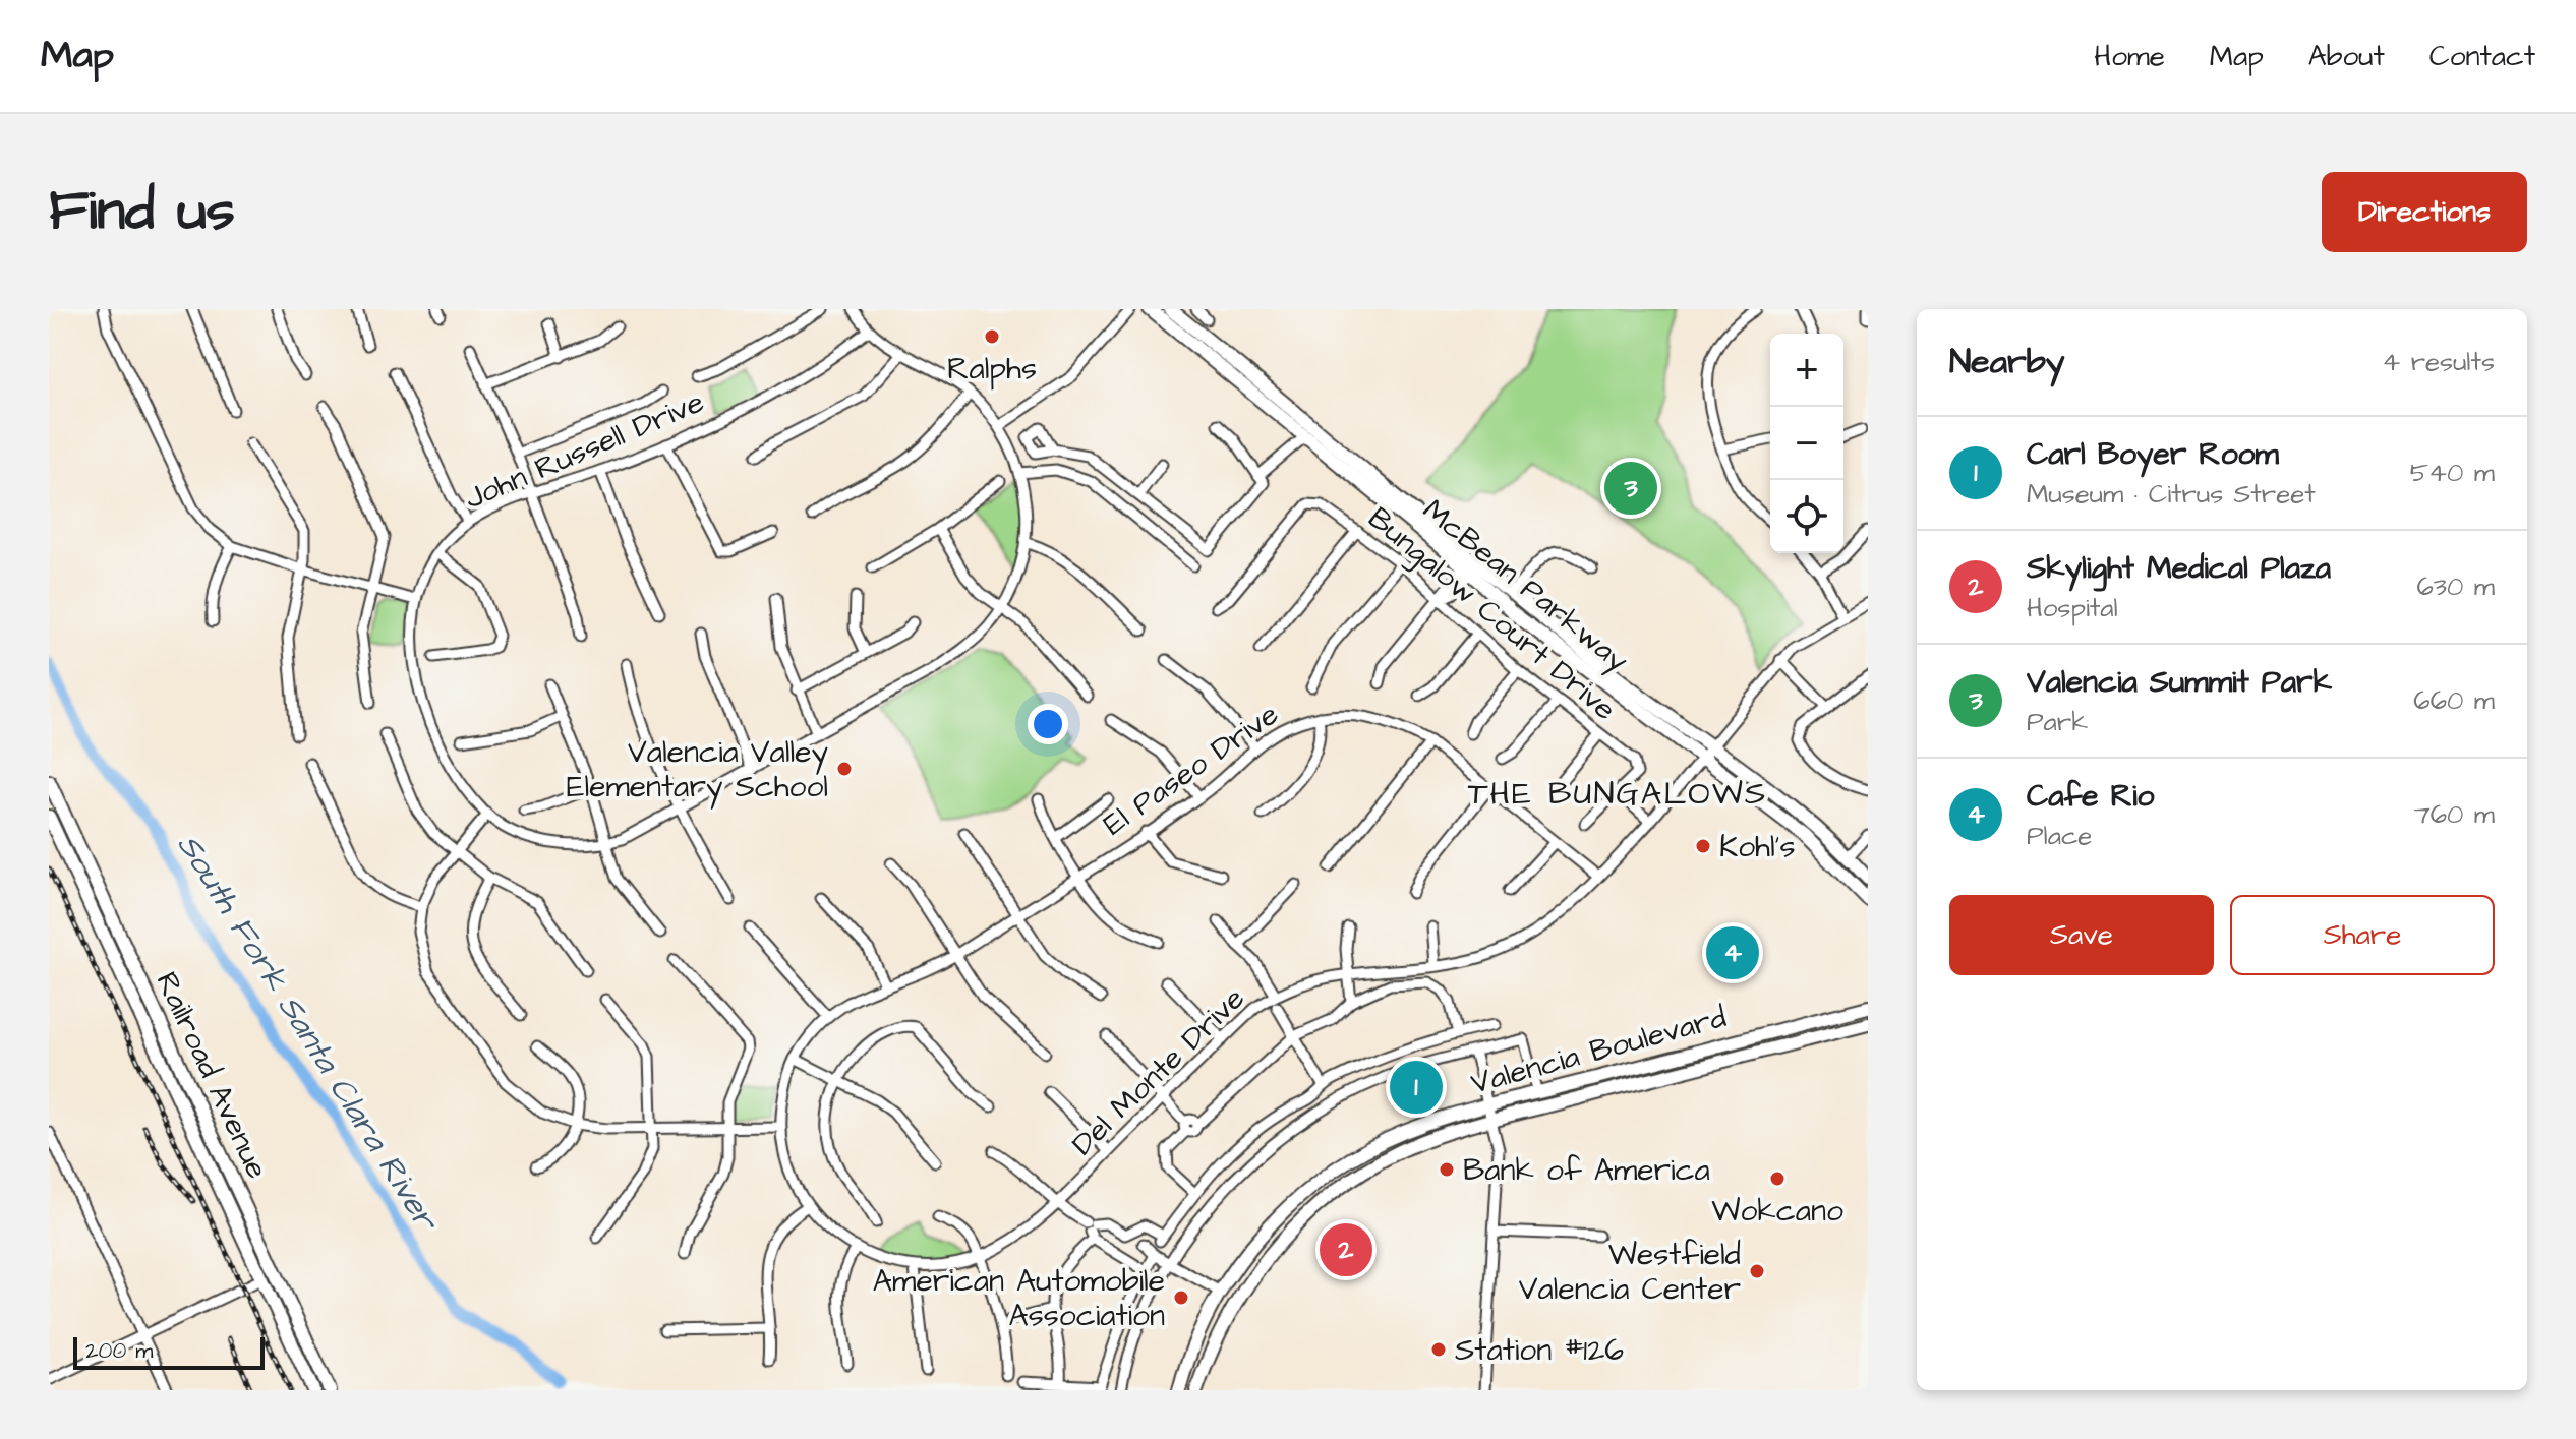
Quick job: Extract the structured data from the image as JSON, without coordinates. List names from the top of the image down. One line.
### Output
{"streets":{"main road":["McBean Parkway","Valencia Boulevard","Railroad Avenue"],"street":["John Russell Drive","Bungalow Court Drive","El Paseo Drive","Del Monte Drive"]},"crossings":[["McBean Parkway","Del Monte Drive"],["El Paseo Drive","Del Monte Drive"]],"districts":["THE BUNGALOWS"],"water":["South Fork Santa Clara River"],"places":["Ralphs","Valencia Valley Elementary School","Kohl's","Bank of America","Wokcano","Westfield Valencia Center","American Automobile Association","Station #126"],"scale_bar":"200 m","page":{"header":"Map","nav":["Home","Map","About","Contact"],"title":"Find us","buttons":["Directions",["Save","Share"]],"heading":["Nearby","4 results"],"map_buttons":["+","−"],"list":[{"mark":"1","name":"Carl Boyer Room","note":"Museum · Citrus Street","value":"540 m"},{"mark":"2","name":"Skylight Medical Plaza","note":"Hospital","value":"630 m"},{"mark":"3","name":"Valencia Summit Park","note":"Park","value":"660 m"},{"mark":"4","name":"Cafe Rio","note":"Place","value":"760 m"}],"pins":["3","4","1","2"],"scale":"200 m"}}
